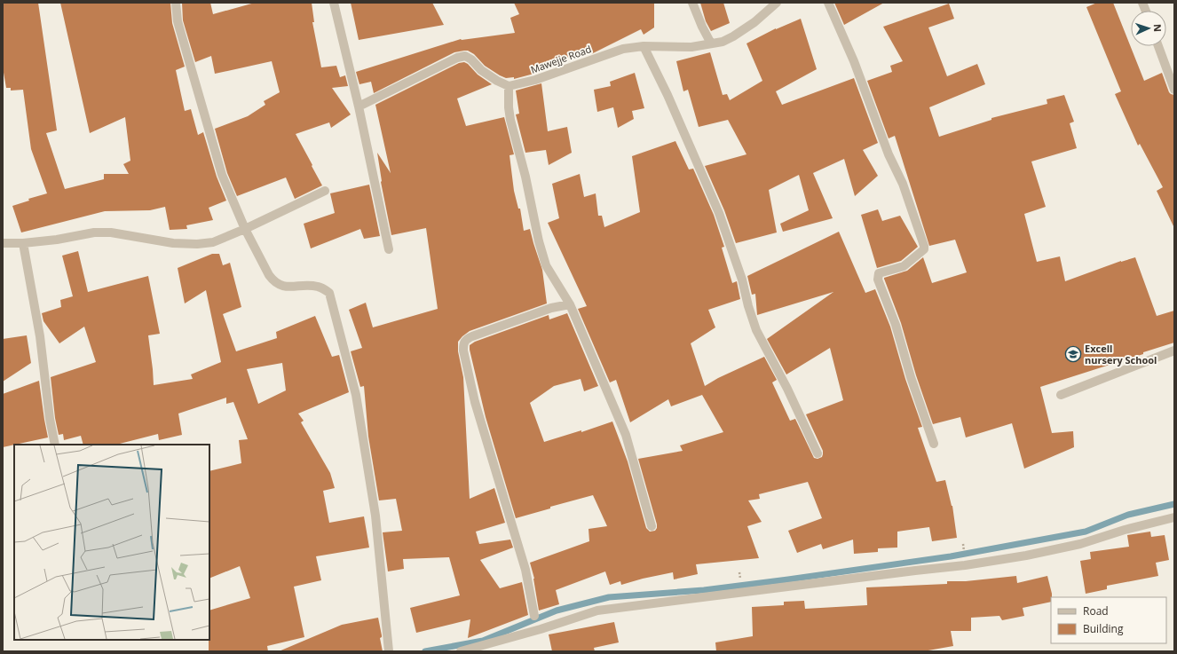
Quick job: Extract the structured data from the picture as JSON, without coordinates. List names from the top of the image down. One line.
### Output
{"streets":{"street":["Mawejje Road"]},"places":{"school or university":["Excell nursery School"]},"legend":["Road","Building"],"north":"right"}
